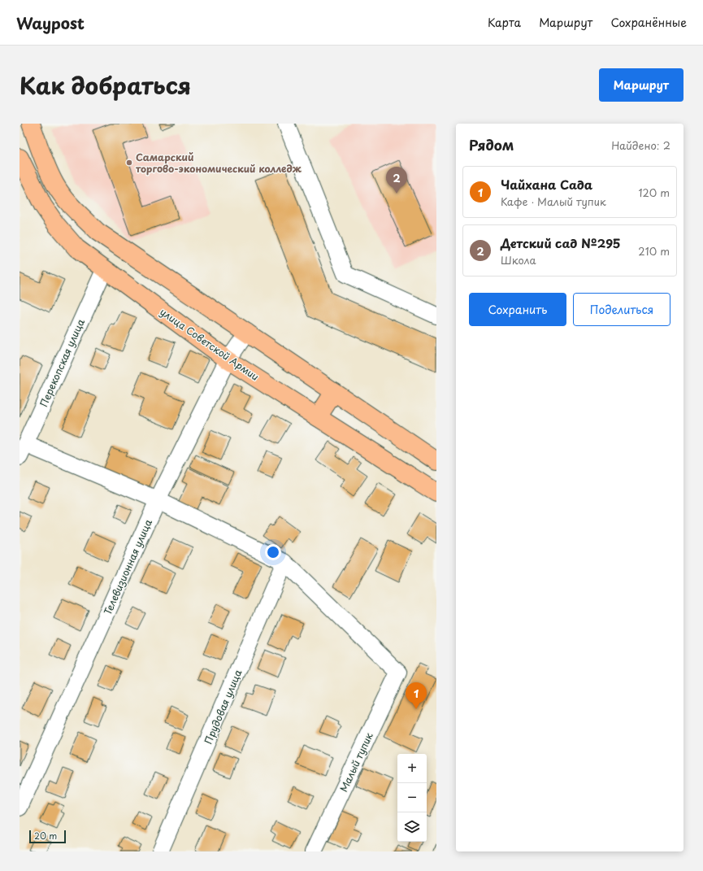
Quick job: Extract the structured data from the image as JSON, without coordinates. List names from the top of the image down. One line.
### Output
{"streets":{"main road":["улица Советской Армии"],"street":["Перекопская улица","Телевизионная улица","Прудовая улица","Малый тупик"]},"crossings":[["улица Советской Армии","Перекопская улица"],["улица Советской Армии","Телевизионная улица"],["Прудовая улица","Малый тупик"]],"places":["Самарский торгово-экономический колледж"],"scale_bar":"20 m","page":{"header":"Waypost","nav":["Карта","Маршрут","Сохранённые"],"title":"Как добраться","buttons":["Маршрут",["Сохранить","Поделиться"]],"heading":["Рядом","Найдено: 2"],"list":[{"mark":"1","name":"Чайхана Сада","note":"Кафе · Малый тупик","value":"120 m"},{"mark":"2","name":"Детский сад №295","note":"Школа","value":"210 m"}],"pins":["2","1"],"map_buttons":["+","−"],"scale":"20 m"}}
